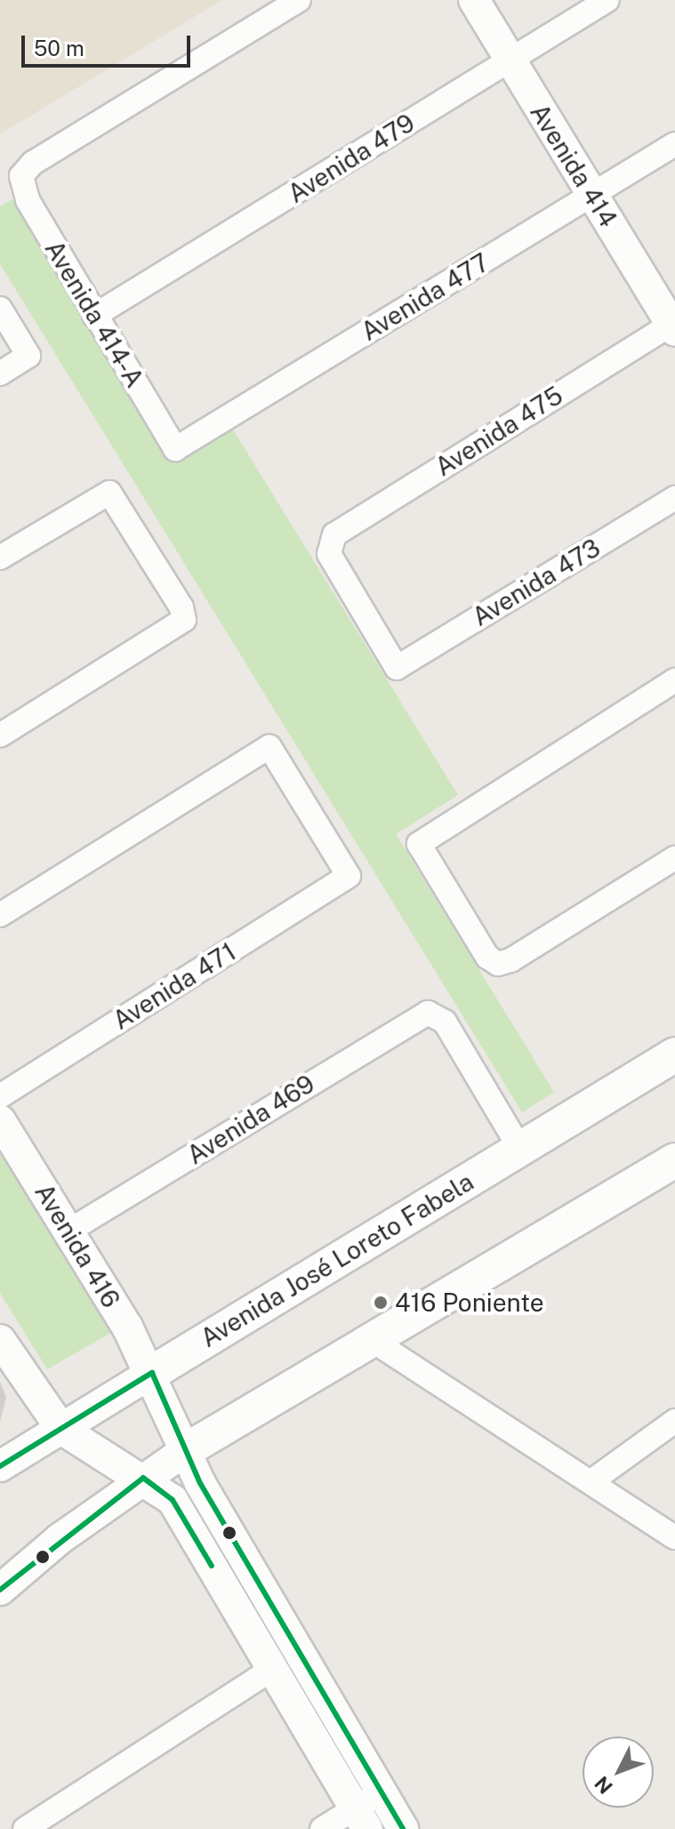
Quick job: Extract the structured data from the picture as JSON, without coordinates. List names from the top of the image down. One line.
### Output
{"streets":{"main road":["Avenida José Loreto Fabela"],"street":["Avenida 479","Avenida 414","Avenida 477","Avenida 414-A","Avenida 475","Avenida 473","Avenida 471","Avenida 469","Avenida 416"]},"crossings":[["Avenida 479","Avenida 414"],["Avenida 479","Avenida 414-A"],["Avenida 414","Avenida 477"],["Avenida 414","Avenida 475"],["Avenida 477","Avenida 414-A"],["Avenida 475","Avenida 473"],["Avenida 469","Avenida 416"],["Avenida 469","Avenida José Loreto Fabela"],["Avenida 416","Avenida José Loreto Fabela"]],"places":["416 Poniente"],"scale_bar":"50 m","north":"bottom left"}
